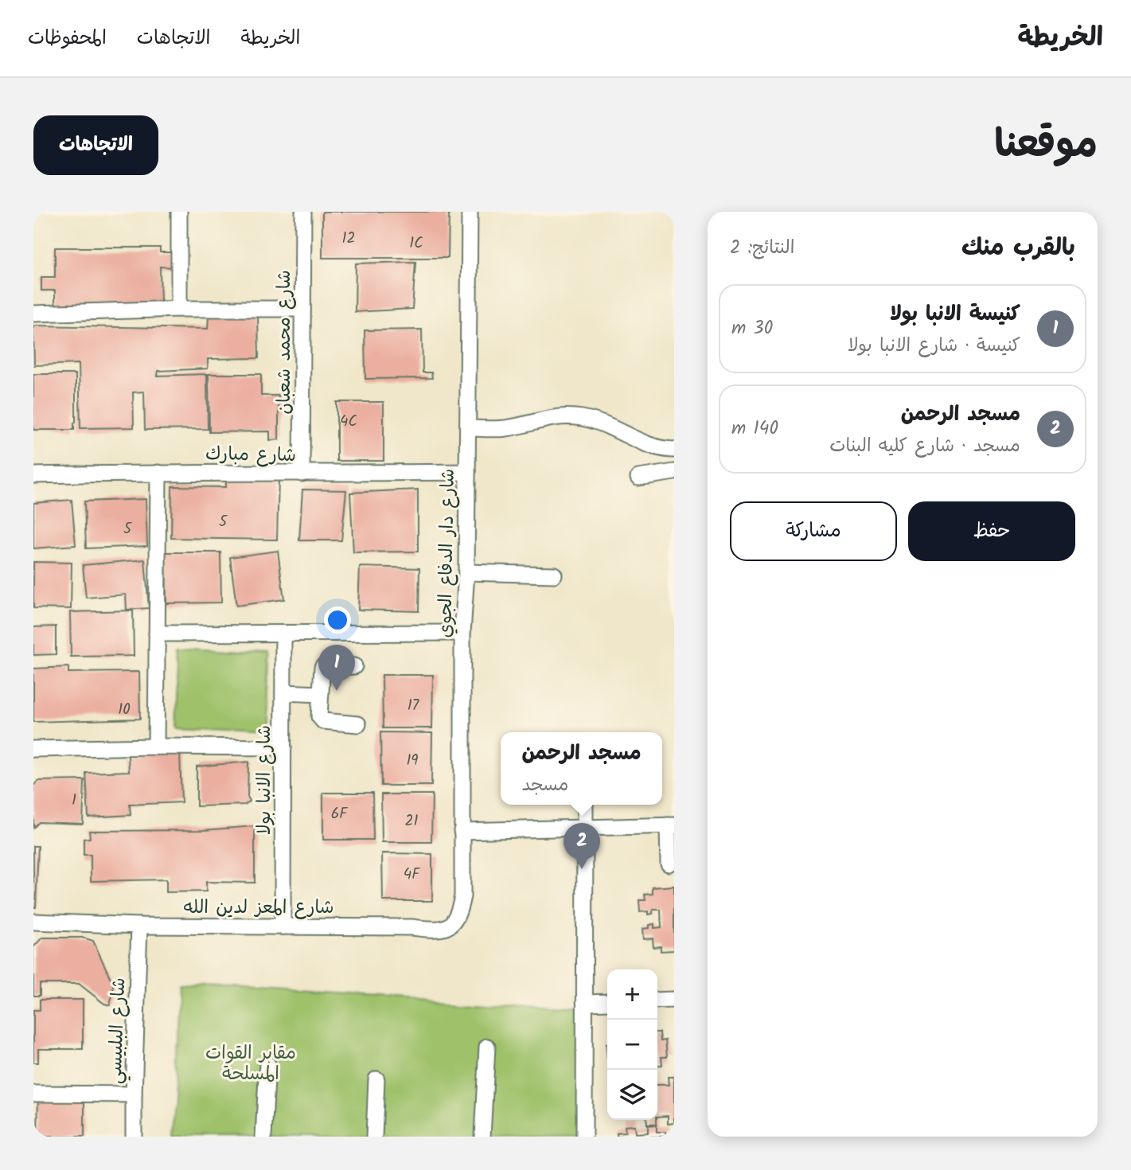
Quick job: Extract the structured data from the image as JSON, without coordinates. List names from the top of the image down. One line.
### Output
{"streets":{"street":["شارع محمد شعبان","شارع مبارك","شارع دار الدفاع الجوي","شارع الانبا بولا","شارع المعز لدين الله","شارع البلبيسي"]},"crossings":[["شارع محمد شعبان","شارع مبارك"],["شارع مبارك","شارع دار الدفاع الجوي"],["شارع دار الدفاع الجوي","شارع المعز لدين الله"],["شارع الانبا بولا","شارع المعز لدين الله"],["شارع المعز لدين الله","شارع البلبيسي"]],"parks":["مقابر القوات المسلحة"],"house_numbers":["12","1C","4C","5","5","17","10","19","1","6F","21","4F"],"page":{"header":"الخريطة","nav":["الخريطة","الاتجاهات","المحفوظات"],"title":"موقعنا","buttons":["الاتجاهات",["حفظ","مشاركة"]],"heading":["بالقرب منك","النتائج: 2"],"list":[{"mark":"1","name":"كنيسة الانبا بولا","note":"كنيسة · شارع الانبا بولا","value":"30 m"},{"mark":"2","name":"مسجد الرحمن","note":"مسجد · شارع كليه البنات","value":"140 m"}],"pins":["1","2"],"popup":["مسجد الرحمن","مسجد"],"map_buttons":["+","−"]}}
